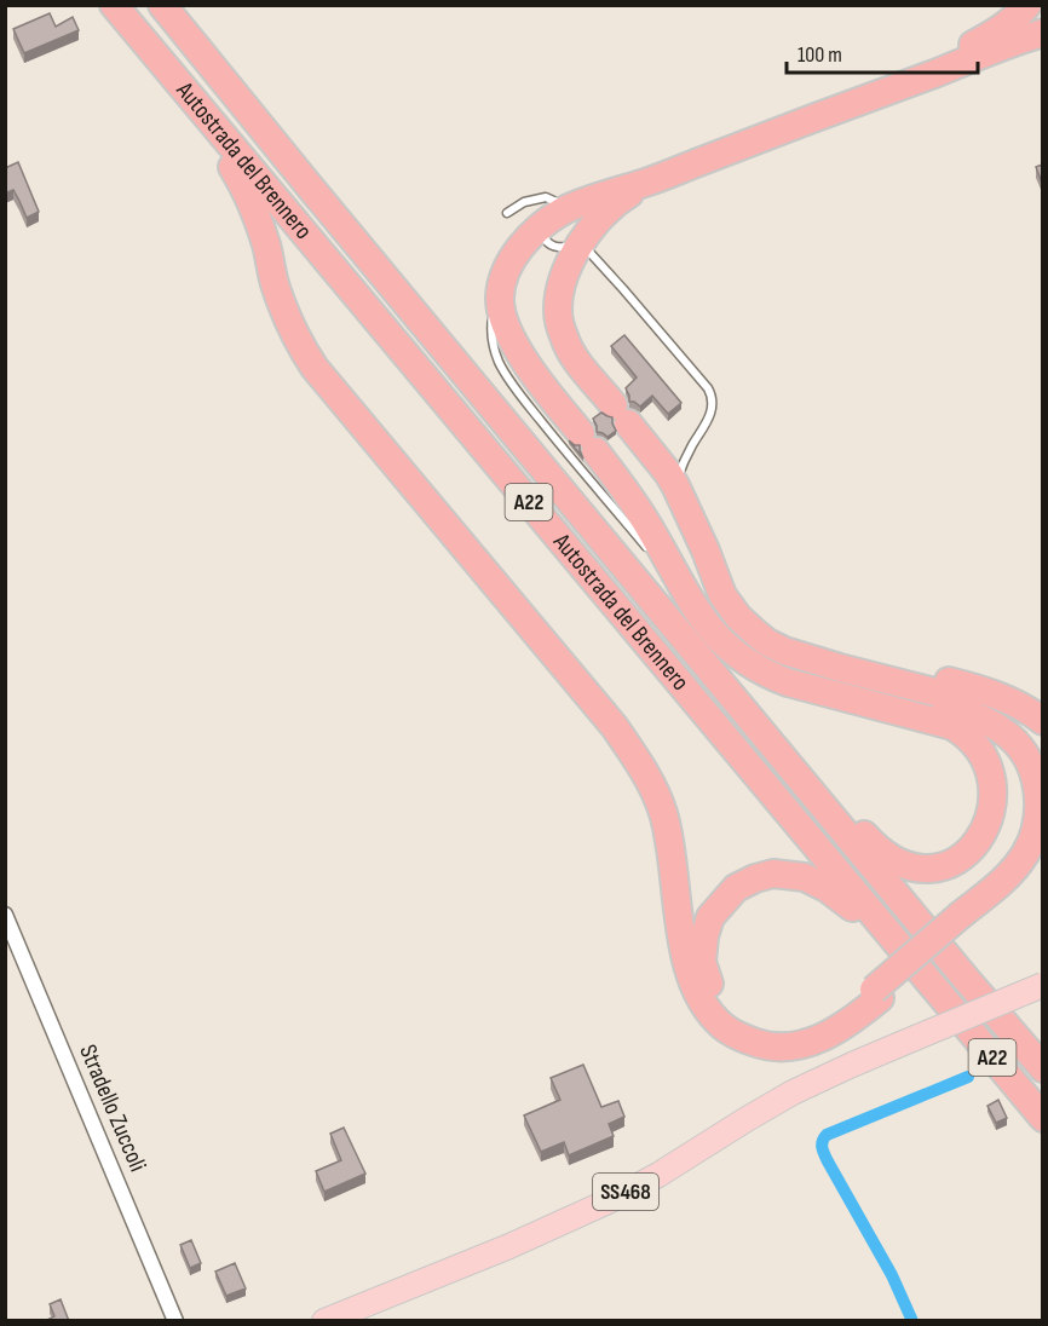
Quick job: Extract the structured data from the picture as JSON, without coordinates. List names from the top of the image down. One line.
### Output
{"streets":{"highway":["Autostrada del Brennero","A22"],"main road":["SS468"],"street":["Stradello Zuccoli"]},"scale_bar":"100 m"}
